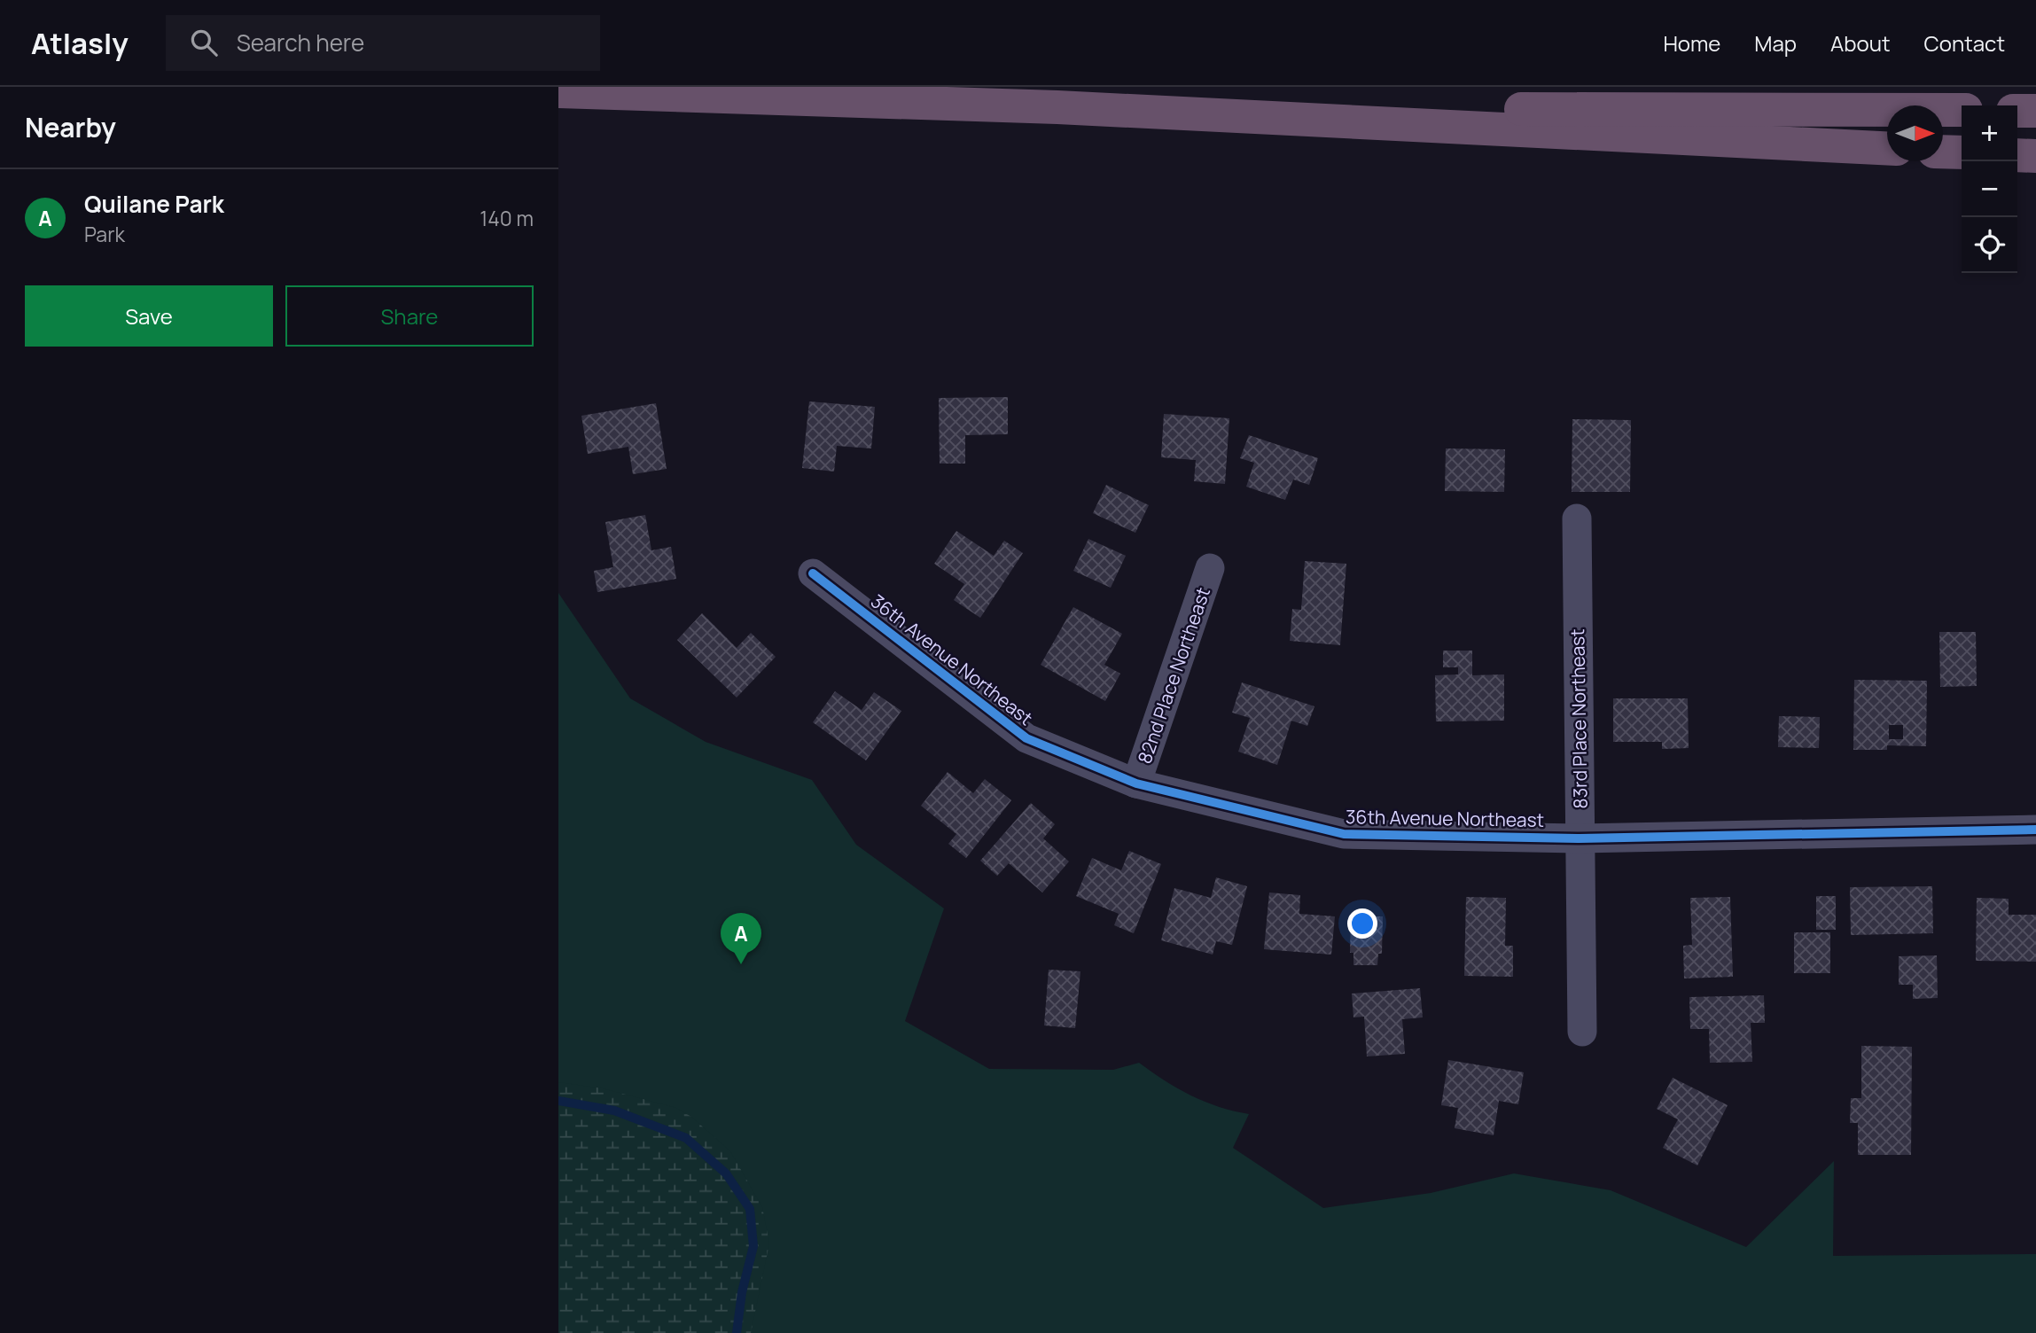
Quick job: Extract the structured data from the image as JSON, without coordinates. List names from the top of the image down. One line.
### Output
{"streets":{"street":["36th Avenue Northeast","82nd Place Northeast","83rd Place Northeast"]},"crossings":[["36th Avenue Northeast","82nd Place Northeast"],["36th Avenue Northeast","83rd Place Northeast"]],"north":"right","page":{"header":"Atlasly","search":"Search here","nav":["Home","Map","About","Contact"],"heading":"Nearby","map_buttons":["+","−"],"list":[{"mark":"A","name":"Quilane Park","note":"Park","value":"140 m"}],"buttons":["Save","Share"],"pins":"A"}}
